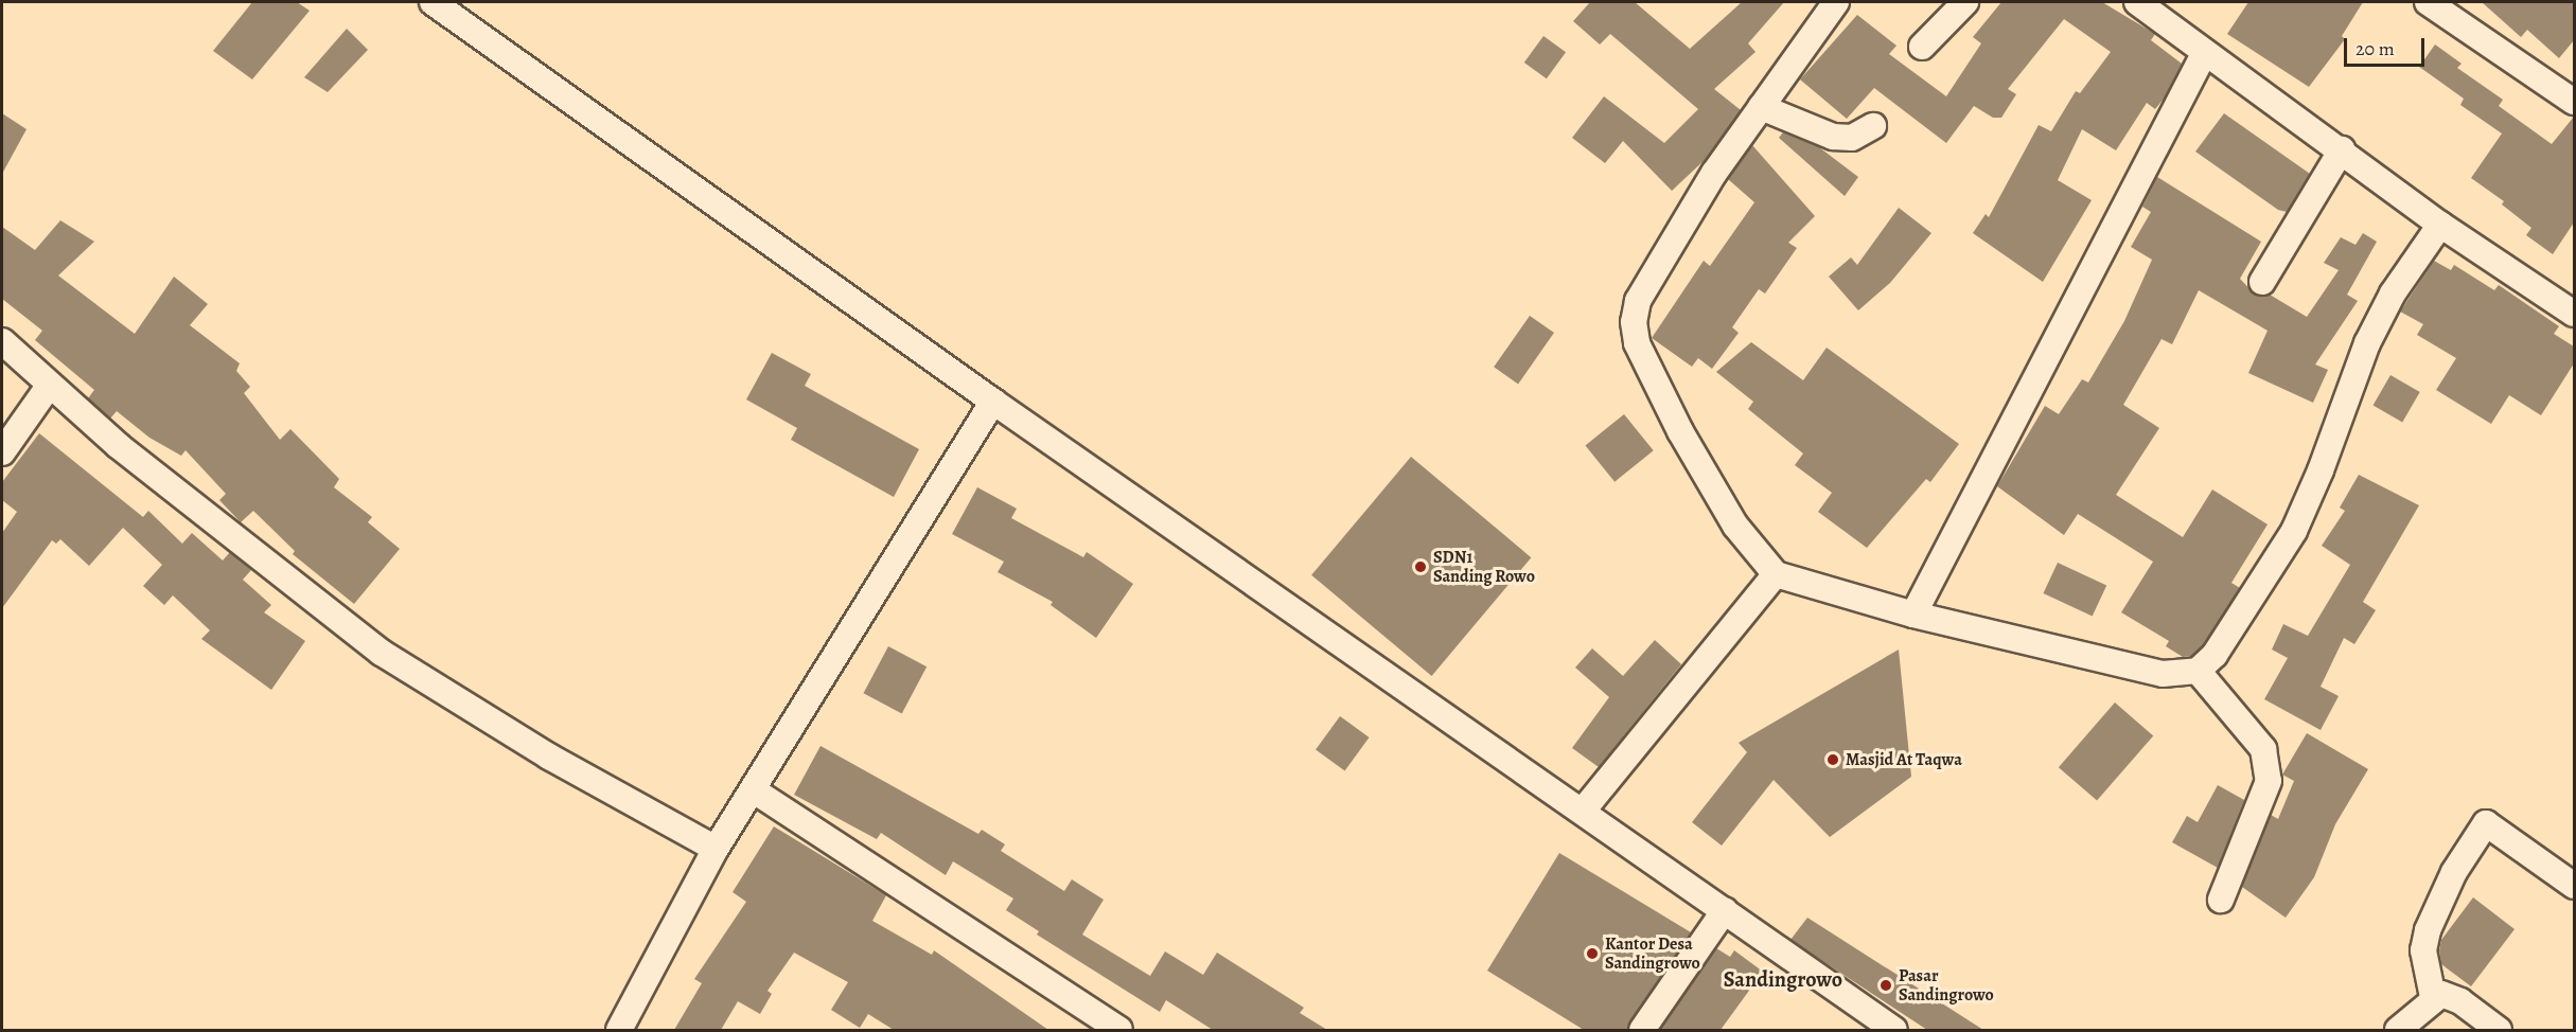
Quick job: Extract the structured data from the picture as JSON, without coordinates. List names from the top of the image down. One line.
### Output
{"districts":["Sandingrowo"],"places":["SDN1 Sanding Rowo","Masjid At Taqwa","Kantor Desa Sandingrowo","Pasar Sandingrowo"],"scale_bar":"20 m"}
